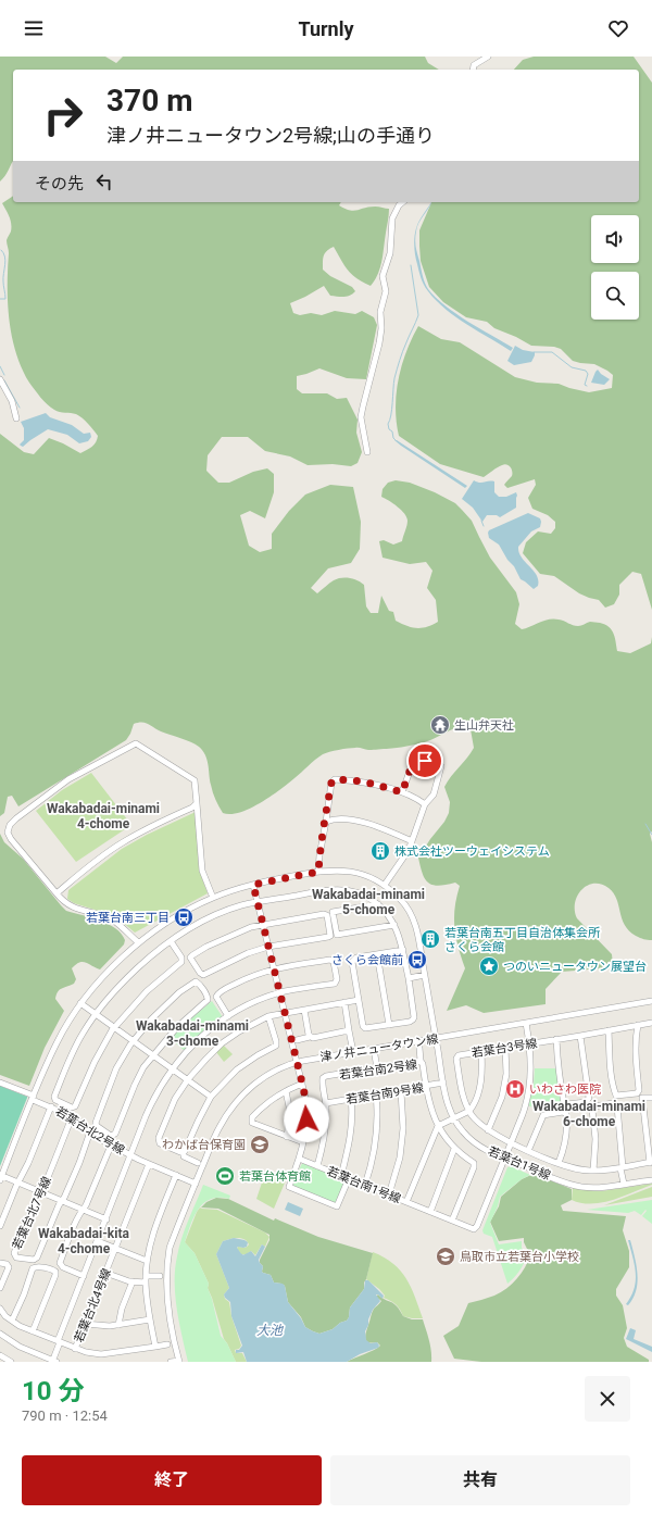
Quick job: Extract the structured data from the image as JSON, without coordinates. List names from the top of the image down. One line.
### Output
{"streets":{"street":["津ノ井ニュータウン線","若葉台3号線","若葉台南2号線","若葉台南9号線","若葉台北2号線","若葉台1号線","若葉台南1号線","若葉台北7号線","若葉台北4号線"]},"crossings":[["津ノ井ニュータウン線","若葉台北2号線"],["津ノ井ニュータウン線","若葉台1号線"],["若葉台南2号線","若葉台南9号線"],["若葉台南2号線","若葉台南1号線"],["若葉台南9号線","若葉台1号線"],["若葉台北2号線","若葉台1号線"],["若葉台北2号線","若葉台北7号線"],["若葉台北2号線","若葉台北4号線"],["若葉台1号線","若葉台南1号線"]],"districts":["Wakabadai-minami 4-chome","Wakabadai-minami 5-chome","Wakabadai-minami 3-chome","Wakabadai-minami 6-chome","Wakabadai-kita 4-chome"],"water":["大池"],"places":{"temple":["生山弁天社"],"building":["株式会社ツーウェイシステム","若葉台南五丁目自治体集会所 さくら会館"],"bus stop":["若葉台南三丁目","さくら会館前"],"place":["つのいニュータウン展望台"],"hospital":["いわさわ医院"],"school or university":["わかば台保育園","鳥取市立若葉台小学校"],"sports":["若葉台体育館"]},"page":{"header":"Turnly","turn":["370 m","津ノ井ニュータウン2号線;山の手通り"],"then":"その先","heading":["10 分","790 m · 12:54"],"buttons":["終了","共有"]}}
